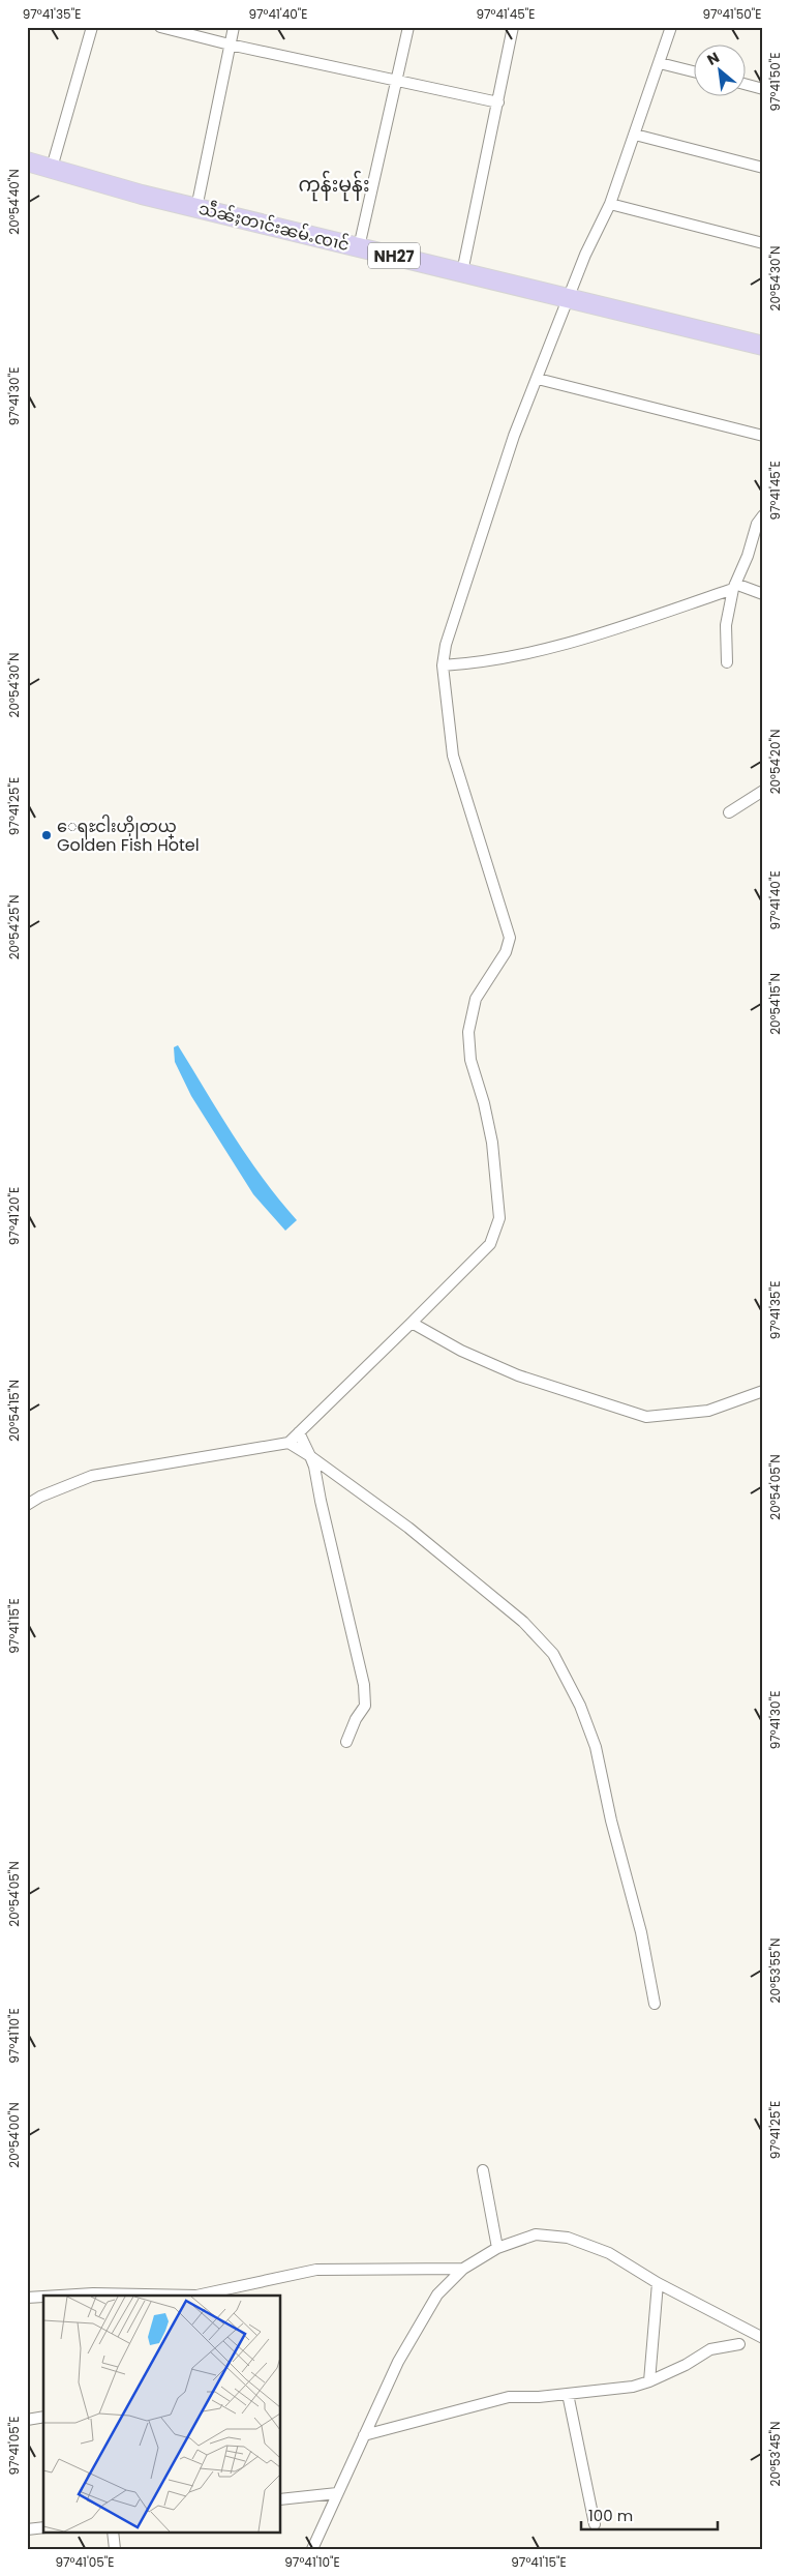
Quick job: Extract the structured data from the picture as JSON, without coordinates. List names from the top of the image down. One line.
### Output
{"streets":{"highway":["သဵၼ်ႈတၢင်းၼမ်ႉၸၢင်","NH27"]},"districts":["ကုန်းမုန်း"],"places":["ေရႊငါးဟိုုတယ္ Golden Fish Hotel"],"scale_bar":"100 m","north":"top left","coordinates":["97°41'35\"E","97°41'40\"E","97°41'45\"E","97°41'50\"E","20°54'40\"N","20°54'30\"N","97°41'30\"E","20°54'20\"N","97°41'25\"E","20°54'25\"N","20°54'15\"N","97°41'20\"E","20°54'05\"N","97°41'15\"E","20°53'55\"N","97°41'10\"E","20°54'00\"N","97°41'05\"E","20°53'45\"N"]}
